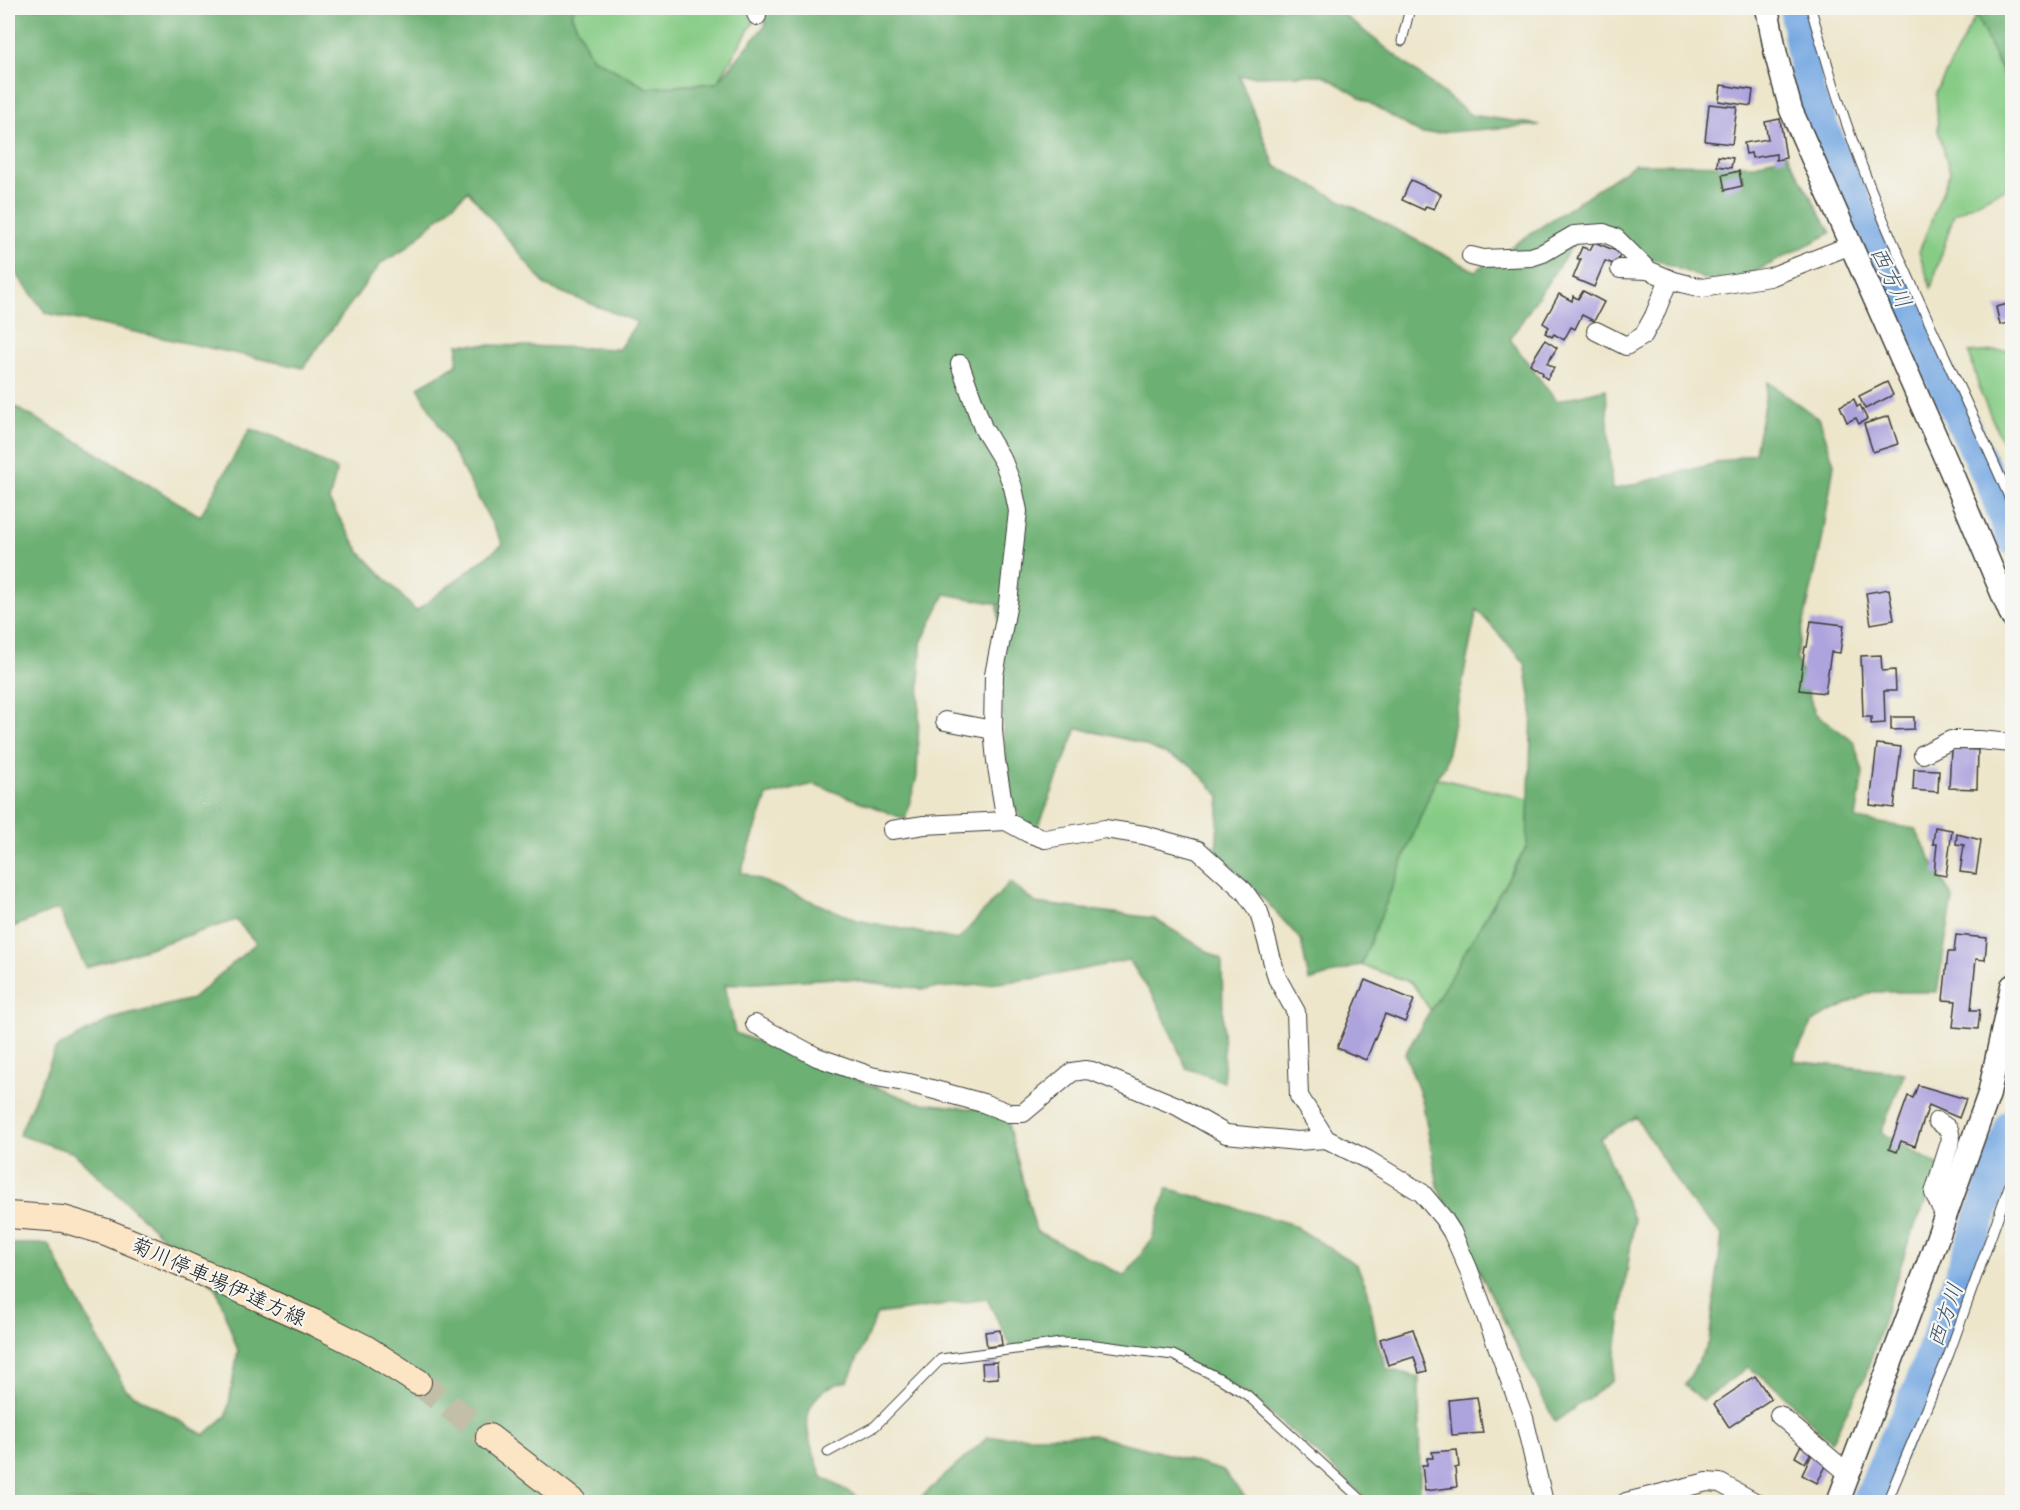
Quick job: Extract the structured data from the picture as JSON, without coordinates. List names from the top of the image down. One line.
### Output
{"streets":{"main road":["菊川停車場伊達方線"]},"water":["西方川"]}
